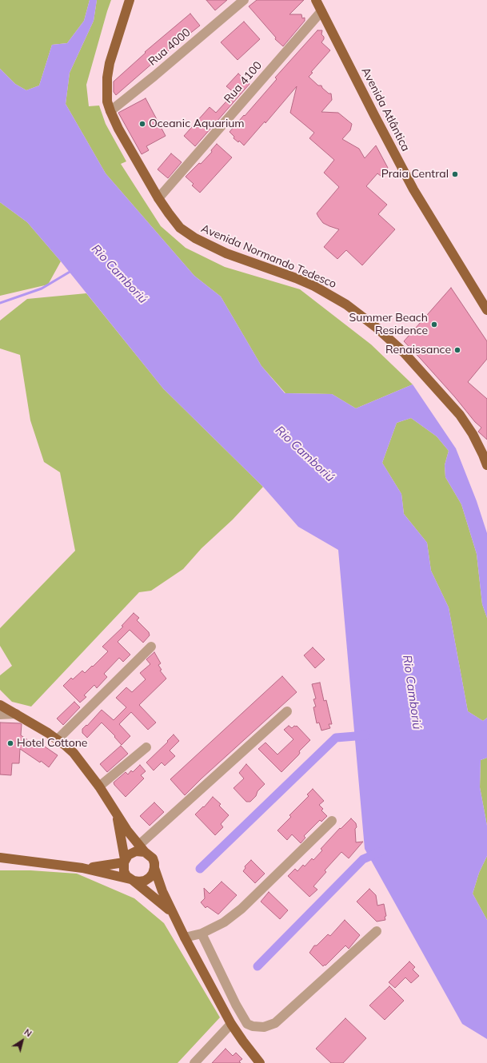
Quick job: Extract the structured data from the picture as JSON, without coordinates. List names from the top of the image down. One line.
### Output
{"streets":{"main road":["Avenida Atlântica","Avenida Normando Tedesco"],"street":["Rua 4000","Rua 4100"]},"crossings":[["Rua 4000","Avenida Normando Tedesco"],["Rua 4100","Avenida Atlântica"],["Rua 4100","Avenida Normando Tedesco"]],"water":["Rio Camboriú"],"places":["Oceanic Aquarium","Praia Central","Summer Beach Residence","Renaissance","Hotel Cottone"],"north":"top right"}
